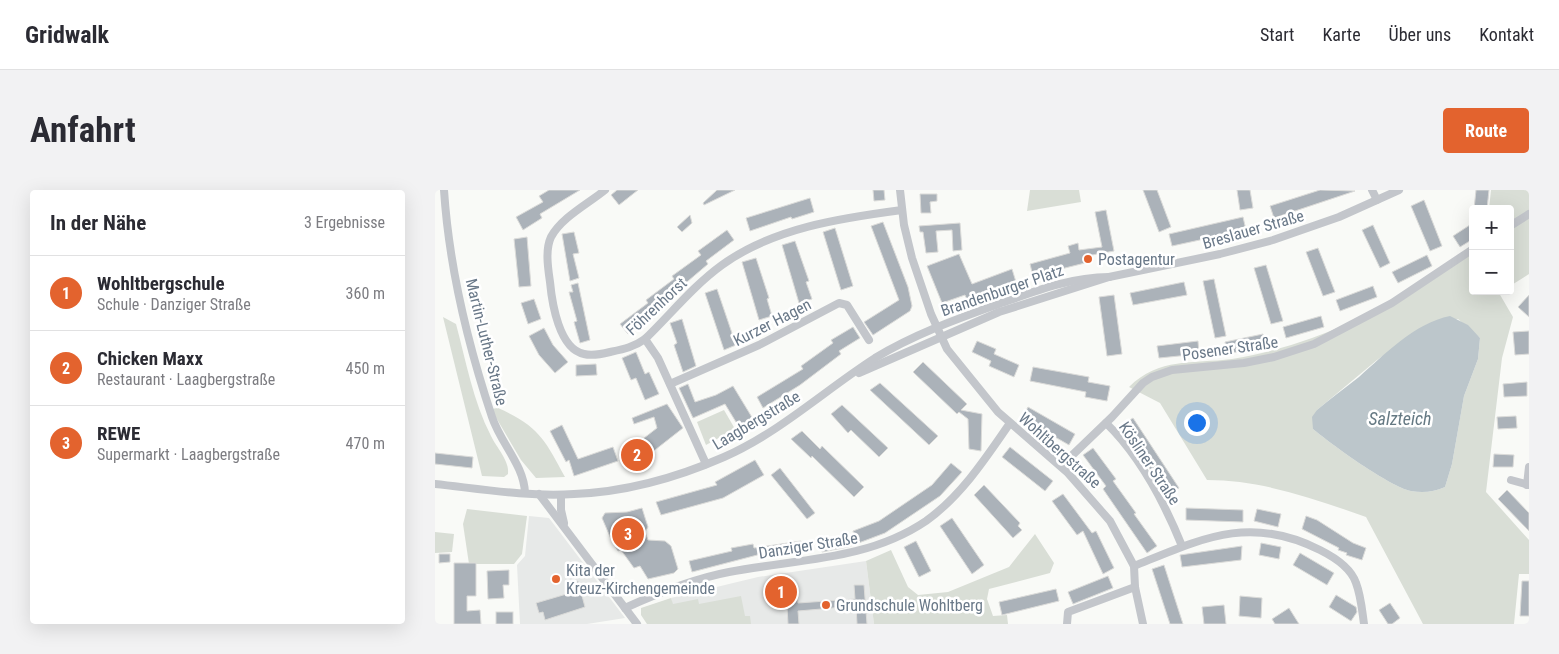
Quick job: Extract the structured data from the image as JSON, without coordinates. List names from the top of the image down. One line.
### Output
{"streets":{"street":["Breslauer Straße","Brandenburger Platz","Föhrenhorst","Kurzer Hagen","Martin-Luther-Straße","Posener Straße","Laagbergstraße","Wohltbergstraße","Kösliner Straße","Danziger Straße"]},"crossings":[["Breslauer Straße","Brandenburger Platz"],["Brandenburger Platz","Laagbergstraße"],["Brandenburger Platz","Wohltbergstraße"],["Föhrenhorst","Wohltbergstraße"],["Martin-Luther-Straße","Laagbergstraße"],["Posener Straße","Wohltbergstraße"],["Posener Straße","Kösliner Straße"],["Laagbergstraße","Wohltbergstraße"],["Wohltbergstraße","Danziger Straße"]],"water":["Salzteich"],"places":["Postagentur","Kita der Kreuz-Kirchengemeinde","Grundschule Wohltberg"],"page":{"header":"Gridwalk","nav":["Start","Karte","Über uns","Kontakt"],"buttons":"Route","title":"Anfahrt","heading":["In der Nähe","3 Ergebnisse"],"map_buttons":["+","−"],"list":[{"mark":"1","name":"Wohltbergschule","note":"Schule · Danziger Straße","value":"360 m"},{"mark":"2","name":"Chicken Maxx","note":"Restaurant · Laagbergstraße","value":"450 m"},{"mark":"3","name":"REWE","note":"Supermarkt · Laagbergstraße","value":"470 m"}],"pins":["2","3","1"]}}
